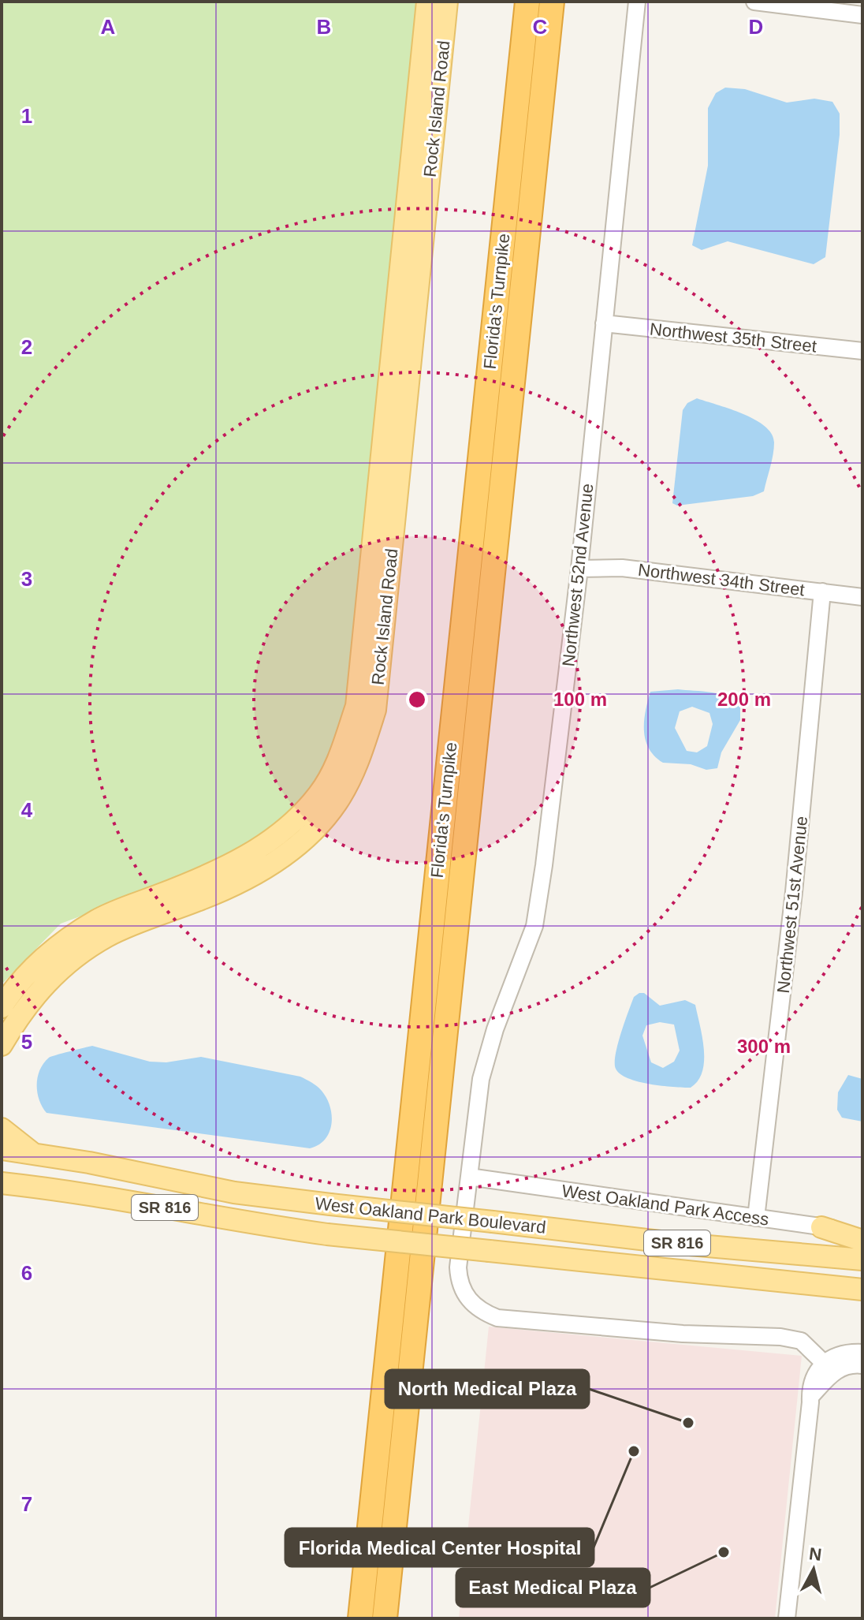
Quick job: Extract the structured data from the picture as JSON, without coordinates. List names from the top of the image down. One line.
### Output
{"streets":{"highway":["Florida's Turnpike"],"main road":["Rock Island Road","SR 816","West Oakland Park Boulevard"],"street":["Northwest 35th Street","Northwest 52nd Avenue","Northwest 34th Street","Northwest 51st Avenue","West Oakland Park Access"]},"crossings":[["Northwest 35th Street","Northwest 52nd Avenue"],["Northwest 52nd Avenue","Northwest 34th Street"],["Northwest 52nd Avenue","West Oakland Park Access"],["Northwest 34th Street","Northwest 51st Avenue"],["Northwest 51st Avenue","West Oakland Park Access"]],"places":["North Medical Plaza","Florida Medical Center Hospital","East Medical Plaza"],"north":"top","grid":{"columns":["A","B","C","D"],"rows":["1","2","3","4","5","6","7"]},"rings":["100 m","200 m","300 m"]}
